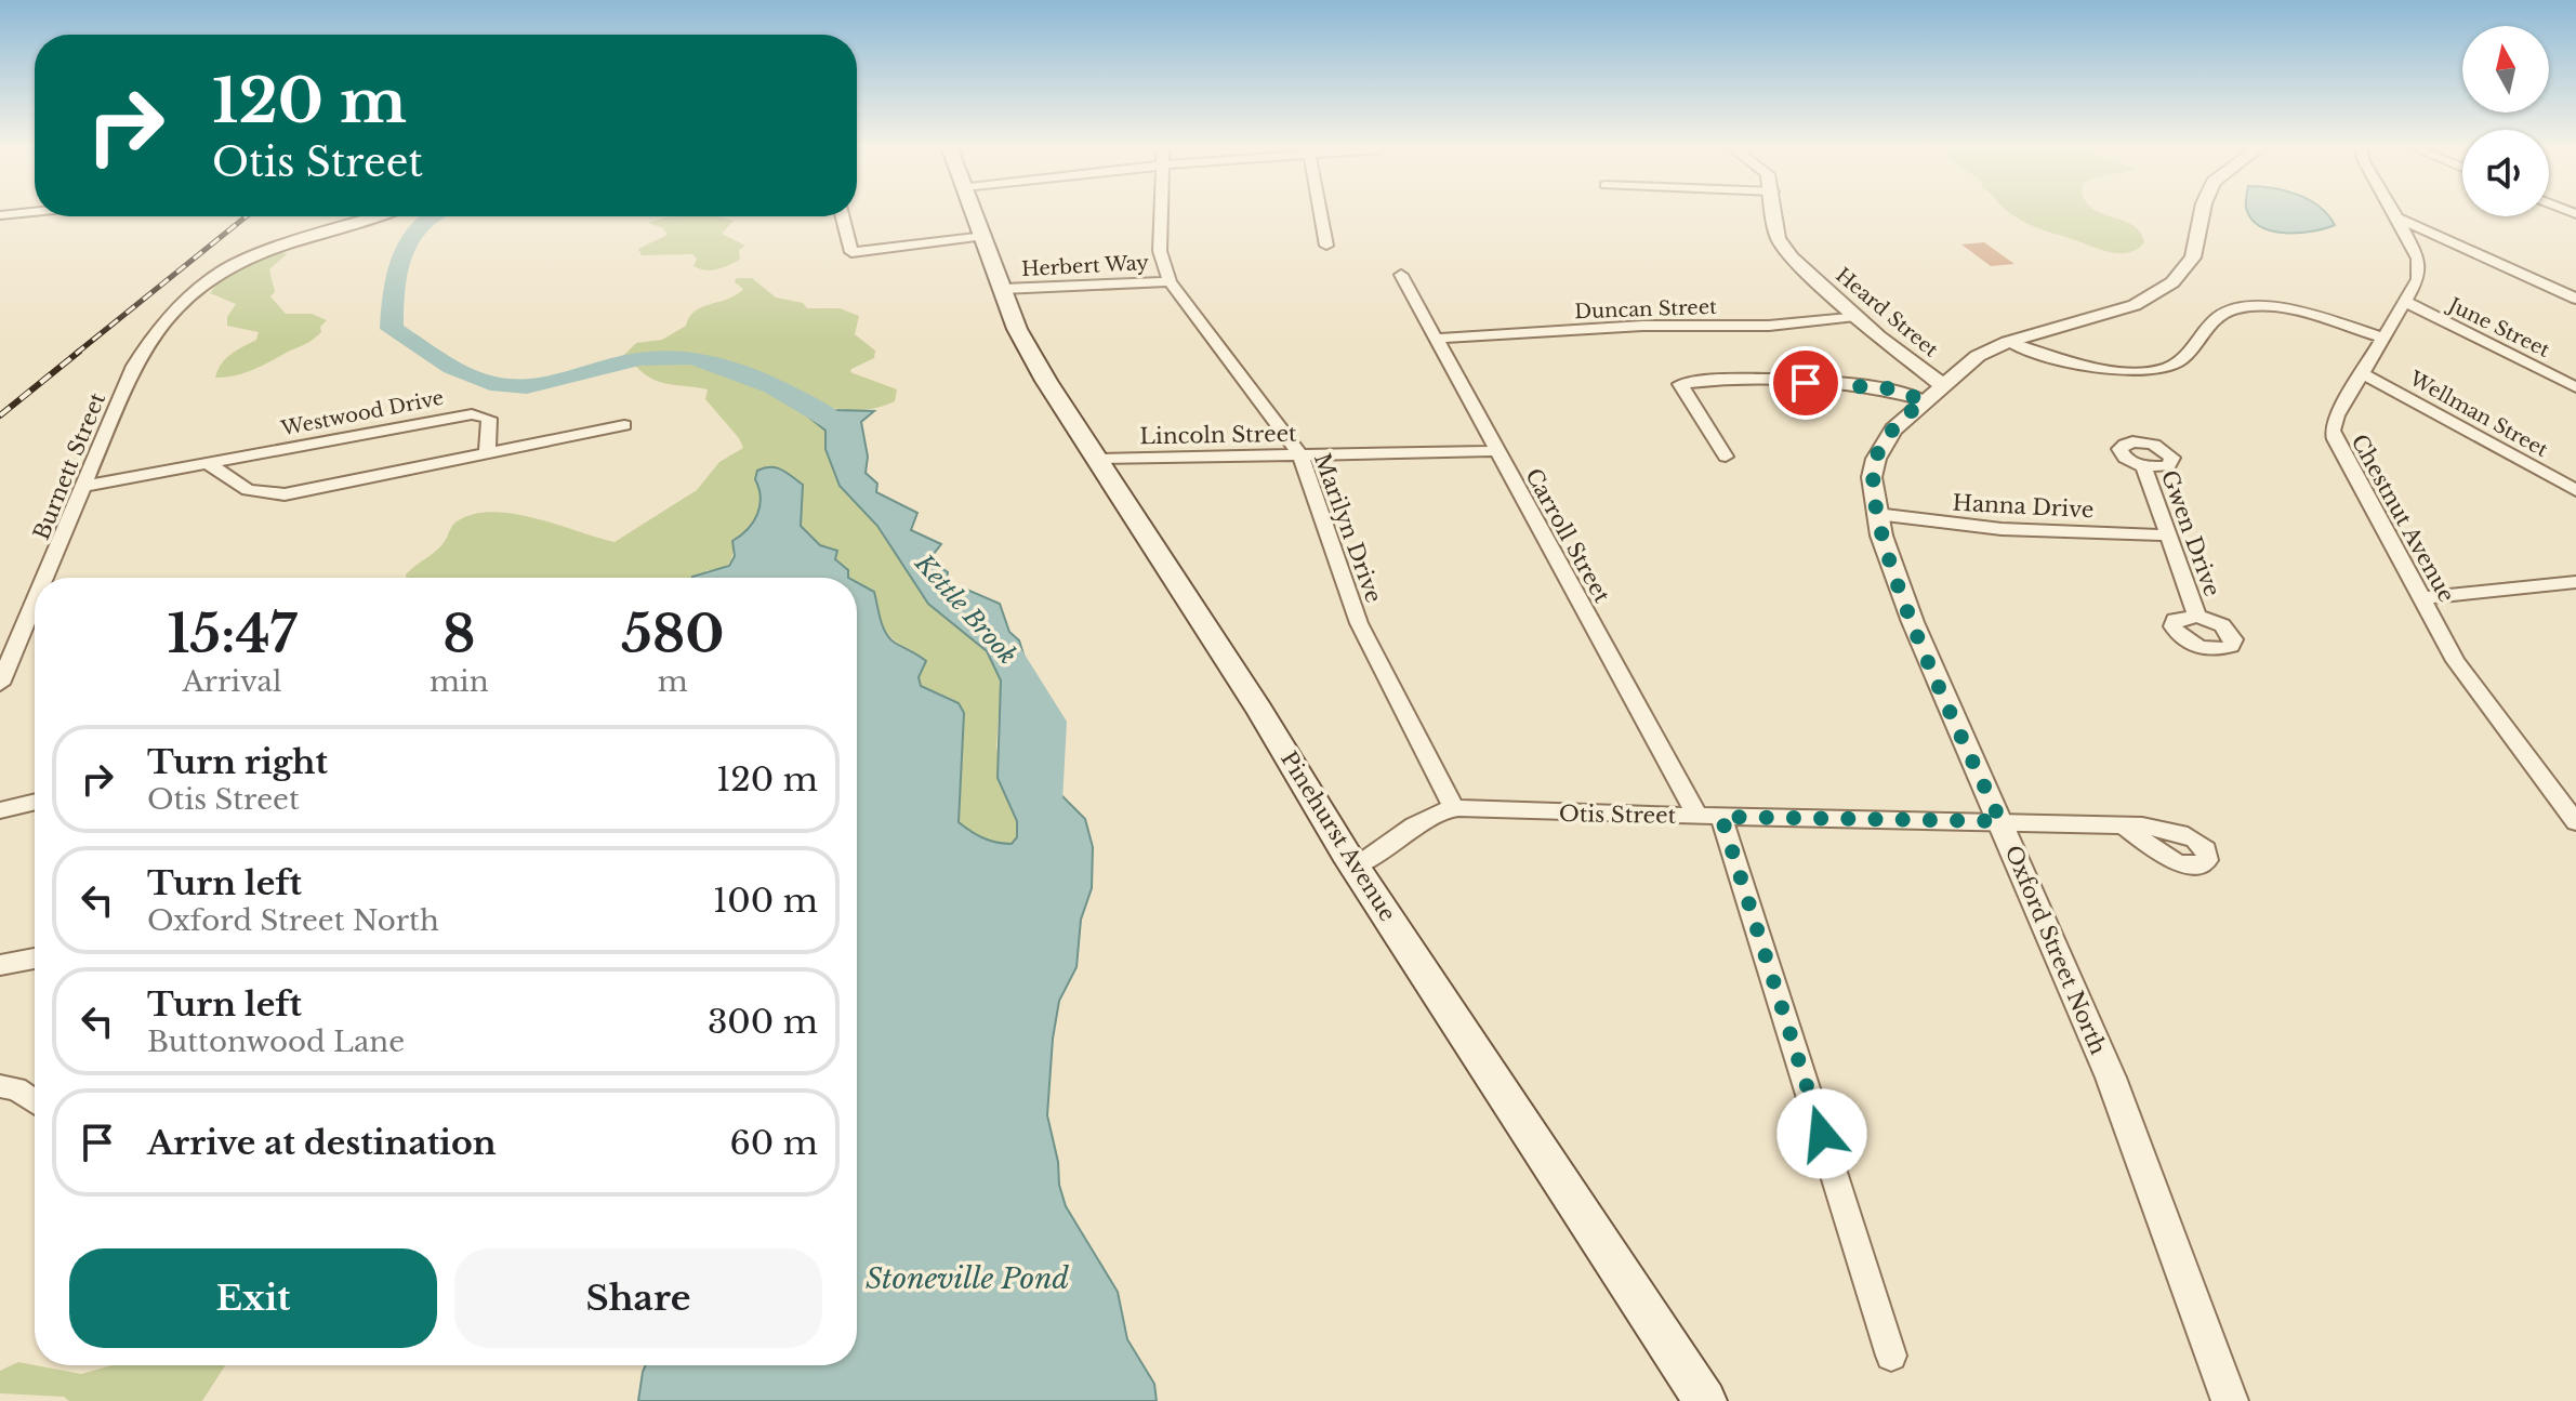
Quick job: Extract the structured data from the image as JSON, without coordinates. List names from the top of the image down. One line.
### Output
{"streets":{"main road":["Pinehurst Avenue"],"street":["Herbert Way","Duncan Street","Heard Street","June Street","Westwood Drive","Wellman Street","Lincoln Street","Burnett Street","Hanna Drive","Chestnut Avenue","Marilyn Drive","Gwen Drive","Carroll Street","Otis Street","Oxford Street North"]},"crossings":[["Herbert Way","Marilyn Drive"],["Herbert Way","Pinehurst Avenue"],["Duncan Street","Heard Street"],["Duncan Street","Carroll Street"],["Heard Street","Oxford Street North"],["June Street","Chestnut Avenue"],["Westwood Drive","Burnett Street"],["Wellman Street","Chestnut Avenue"],["Lincoln Street","Marilyn Drive"],["Lincoln Street","Carroll Street"],["Lincoln Street","Pinehurst Avenue"],["Hanna Drive","Gwen Drive"],["Hanna Drive","Oxford Street North"],["Marilyn Drive","Otis Street"],["Carroll Street","Otis Street"],["Otis Street","Pinehurst Avenue"],["Otis Street","Oxford Street North"]],"water":["Kettle Brook","Stoneville Pond"],"north":"top","page":{"turn":["120 m","Otis Street"],"eta":["15:47","Arrival","8","min","580","m"],"list":[{"name":"Turn right","note":"Otis Street","value":"120 m"},{"name":"Turn left","note":"Oxford Street North","value":"100 m"},{"name":"Turn left","note":"Buttonwood Lane","value":"300 m"},{"name":"Arrive at destination","value":"60 m"}],"buttons":["Exit","Share"]}}
